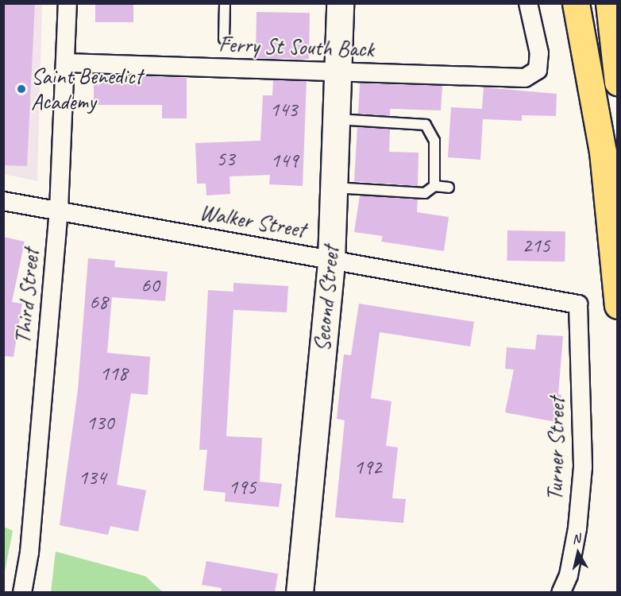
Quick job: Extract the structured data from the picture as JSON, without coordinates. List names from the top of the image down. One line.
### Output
{"streets":{"main road":["Second Street"],"street":["Ferry St South Back","Walker Street","Third Street","Turner Street"]},"crossings":[["Ferry St South Back","Third Street"],["Ferry St South Back","Second Street"],["Walker Street","Third Street"],["Walker Street","Second Street"],["Walker Street","Turner Street"]],"places":["Saint Benedict Academy"],"house_numbers":["143","53","149","215","60","68","118","130","192","134","195"],"north":"top"}
